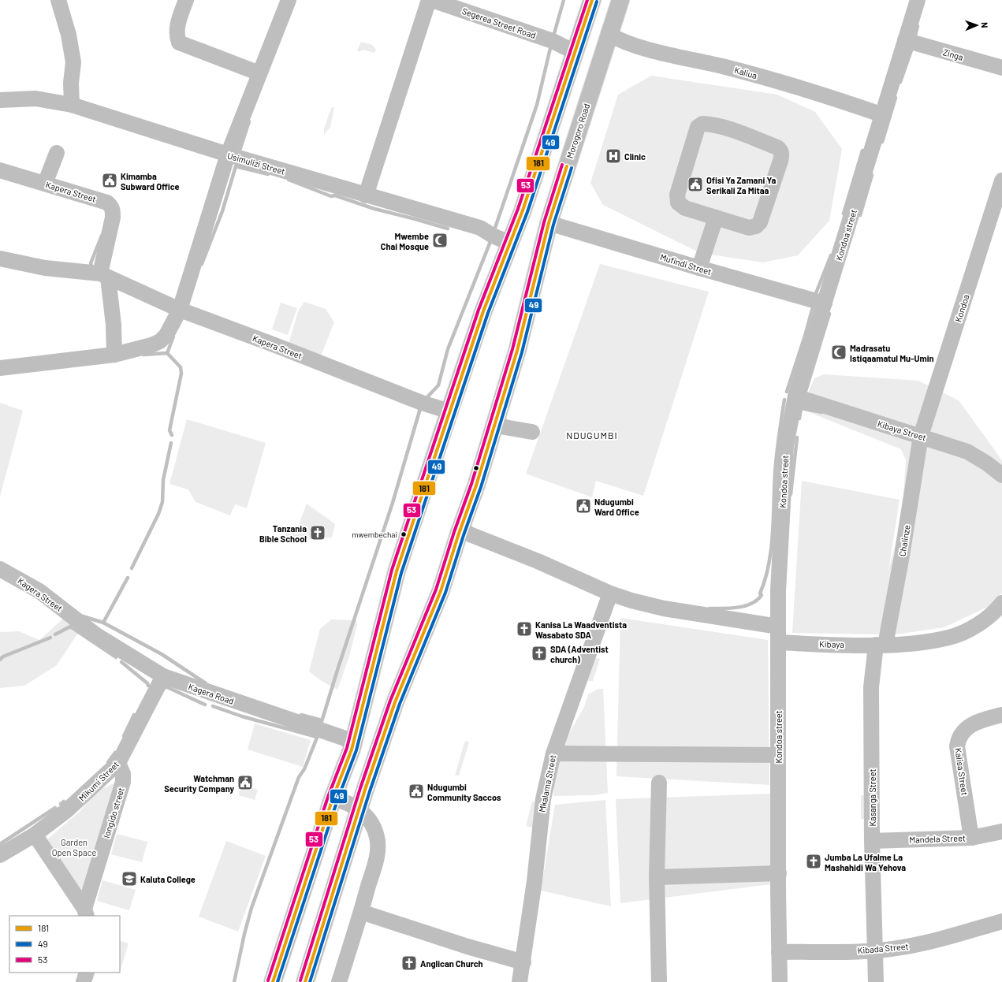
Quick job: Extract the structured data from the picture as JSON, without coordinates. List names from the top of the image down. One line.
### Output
{"streets":{"highway":["Morogoro Road"],"street":["Segerea Street Road","Zinga","Kaliua","Usimulizi Street","Kapera Street","Kondoa street","Mufindi Street","Kondoa","Kibaya Street","Chalinze","Kagera Street","Kibaya","Kagera Road","Kalisa Street","Mikumi Street","Mkalama Street","Kasanga Street","longido street","Mandela Street","Kibada Street"]},"crossings":[["Zinga","Kondoa street"],["Kaliua","Morogoro Road"],["Kaliua","Kondoa street"],["Morogoro Road","Mufindi Street"],["Kondoa street","Mufindi Street"],["Kondoa street","Kibaya Street"],["Kondoa street","Kibaya"],["Kondoa street","Kibada Street"],["Kondoa","Kibaya Street"],["Kondoa","Chalinze"],["Kibaya Street","Chalinze"],["Chalinze","Kibaya"],["Chalinze","Kasanga Street"],["Kagera Street","Kagera Road"],["Kibaya","Kasanga Street"],["Kagera Road","Mikumi Street"],["Kalisa Street","Mandela Street"],["Mikumi Street","longido street"],["Kasanga Street","Mandela Street"],["Kasanga Street","Kibada Street"]],"districts":["NDUGUMBI"],"parks":["Garden Open Space"],"places":{"hospital":["Clinic"],"public building":["Kimamba Subward Office","Ofisi Ya Zamani Ya Serikali Za Mitaa","Ndugumbi Ward Office","Watchman Security Company","Ndugumbi Community Saccos"],"mosque":["Mwembe Chai Mosque","Madrasatu Istiqaamatul Mu-Umin"],"church":["Tanzania Bible School","Kanisa La Waadventista Wasabato SDA","SDA (Adventist church)","Jumba La Ufalme La Mashahidi Wa Yehova","Anglican Church"],"other":["mwembechai"],"school or university":["Kaluta College"]},"lines":["transit line 181","transit line 53","transit line 49"],"legend":["181","49","53"],"north":"right"}
